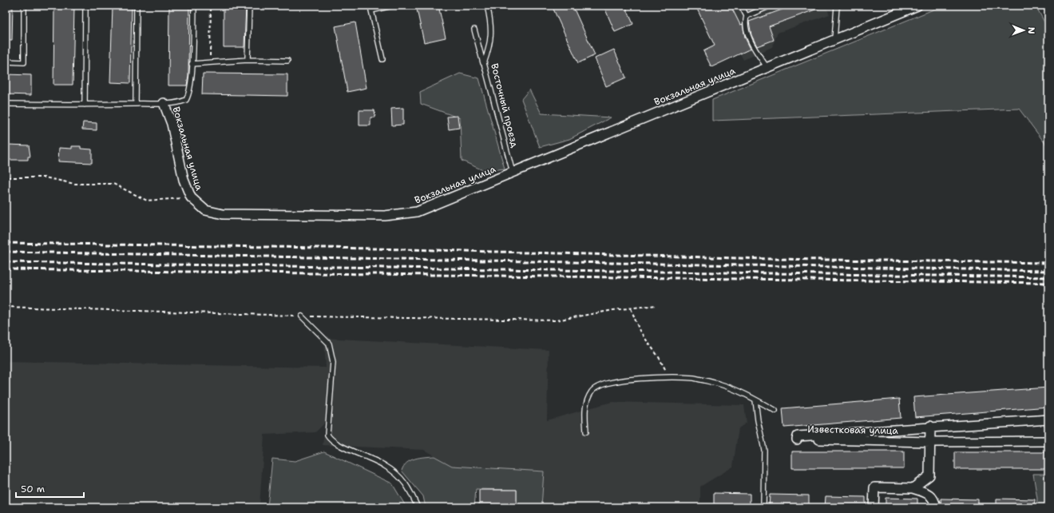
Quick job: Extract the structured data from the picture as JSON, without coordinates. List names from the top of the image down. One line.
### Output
{"streets":{"street":["Вокзальная улица","Известковая улица"],"lane":["Восточный проезд"]},"crossings":[["Вокзальная улица","Восточный проезд"]],"scale_bar":"50 m","north":"right"}
